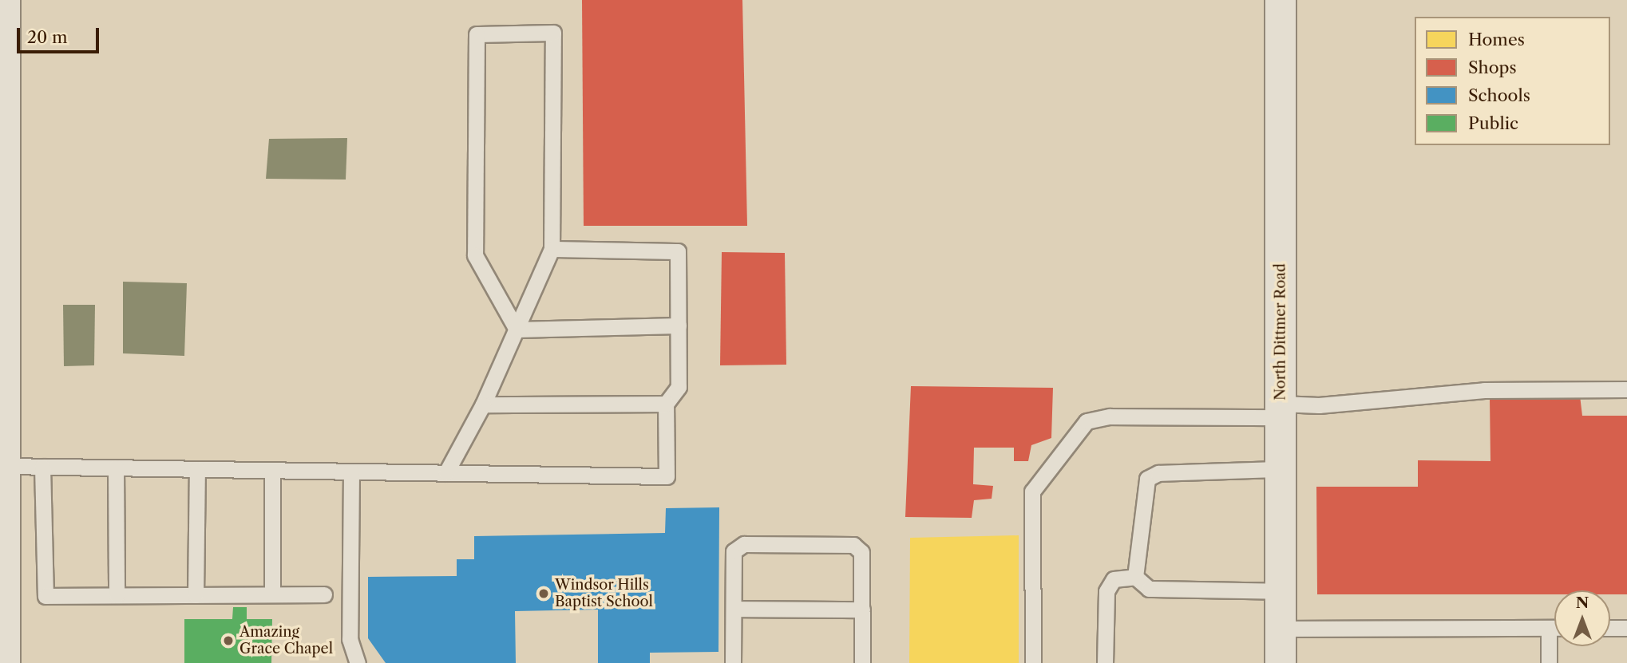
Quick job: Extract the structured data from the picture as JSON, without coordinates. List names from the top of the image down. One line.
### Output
{"streets":{"street":["North Dittmer Road"]},"places":["Windsor Hills Baptist School","Amazing Grace Chapel"],"legend":["Homes","Shops","Schools","Public"],"scale_bar":"20 m","north":"top"}
